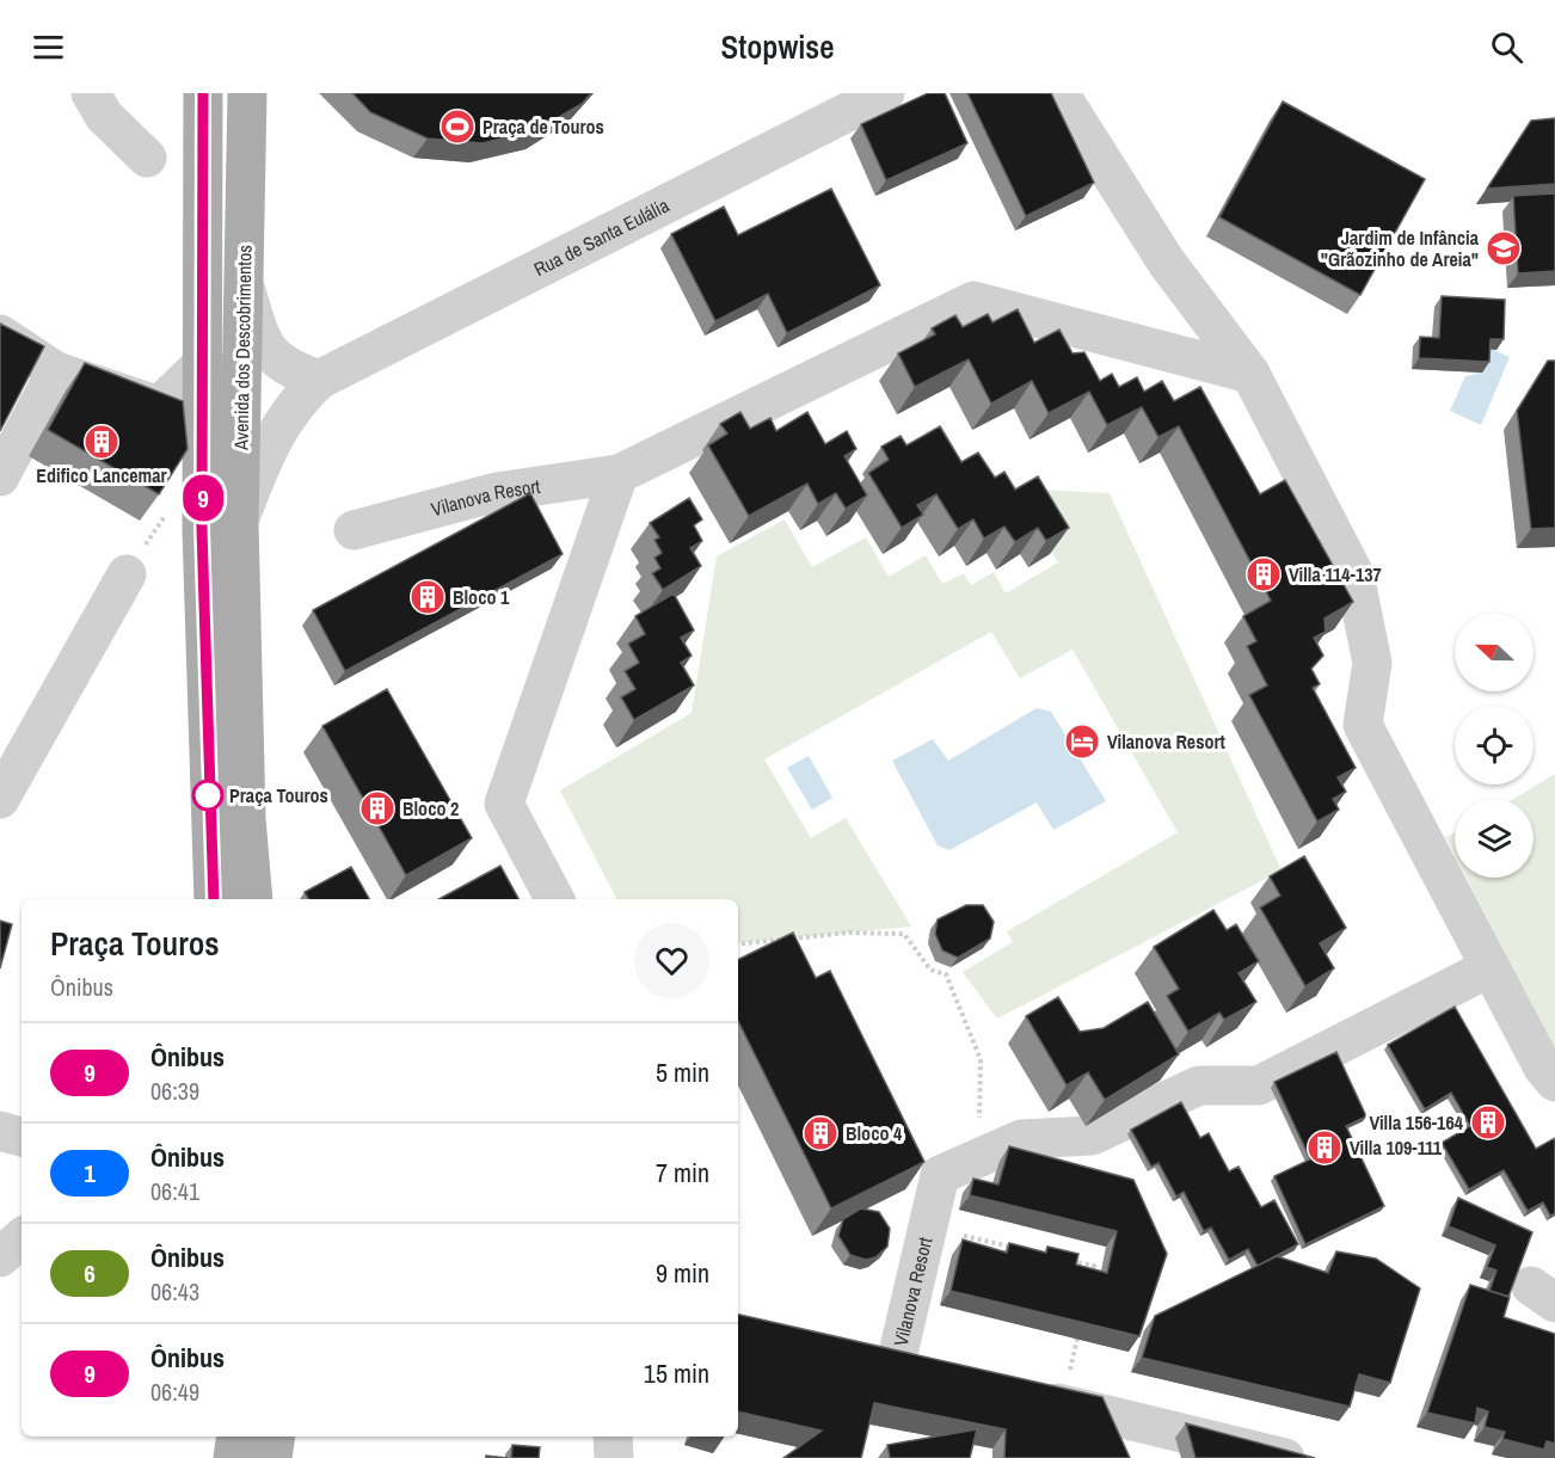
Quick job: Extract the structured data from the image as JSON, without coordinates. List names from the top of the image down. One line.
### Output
{"streets":{"main road":["Avenida dos Descobrimentos"],"street":["Rua de Santa Eulália","Vilanova Resort"]},"crossings":[["Rua de Santa Eulália","Avenida dos Descobrimentos"]],"places":{"sports":["Praça de Touros"],"school or university":["Jardim de Infância \"Grãozinho de Areia\""],"building":["Edifico Lancemar","Villa 114-137","Bloco 1","Bloco 2","Villa 156-164","Bloco 4","Villa 109-111"],"hotel":["Vilanova Resort"],"other":["Praça Touros"]},"lines":["bus line 9"],"north":"left","page":{"header":"Stopwise","on_map":"9","heading":["Praça Touros","Ônibus"],"list":[{"mark":"9","name":"Ônibus","note":"06:39","value":"5 min"},{"mark":"1","name":"Ônibus","note":"06:41","value":"7 min"},{"mark":"6","name":"Ônibus","note":"06:43","value":"9 min"},{"mark":"9","name":"Ônibus","note":"06:49","value":"15 min"}]}}
